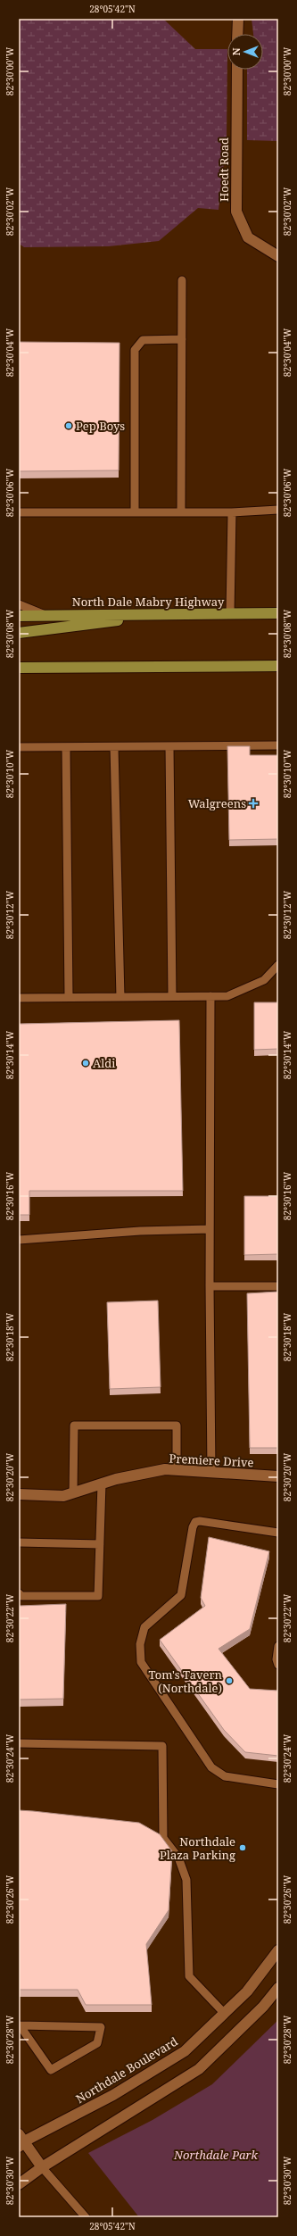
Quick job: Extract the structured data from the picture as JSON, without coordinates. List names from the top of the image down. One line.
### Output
{"streets":{"main road":["North Dale Mabry Highway"],"street":["Hoedt Road","Premiere Drive","Northdale Boulevard"]},"parks":["Northdale Park"],"places":{"other":["Pep Boys","Aldi","Tom's Tavern (Northdale)","Northdale Plaza Parking"],"health":["Walgreens"]},"north":"left","coordinates":["28°05'42\"N","82°30'00\"W","82°30'02\"W","82°30'04\"W","82°30'06\"W","82°30'08\"W","82°30'10\"W","82°30'12\"W","82°30'14\"W","82°30'16\"W","82°30'18\"W","82°30'20\"W","82°30'22\"W","82°30'24\"W","82°30'26\"W","82°30'28\"W","82°30'30\"W"]}
